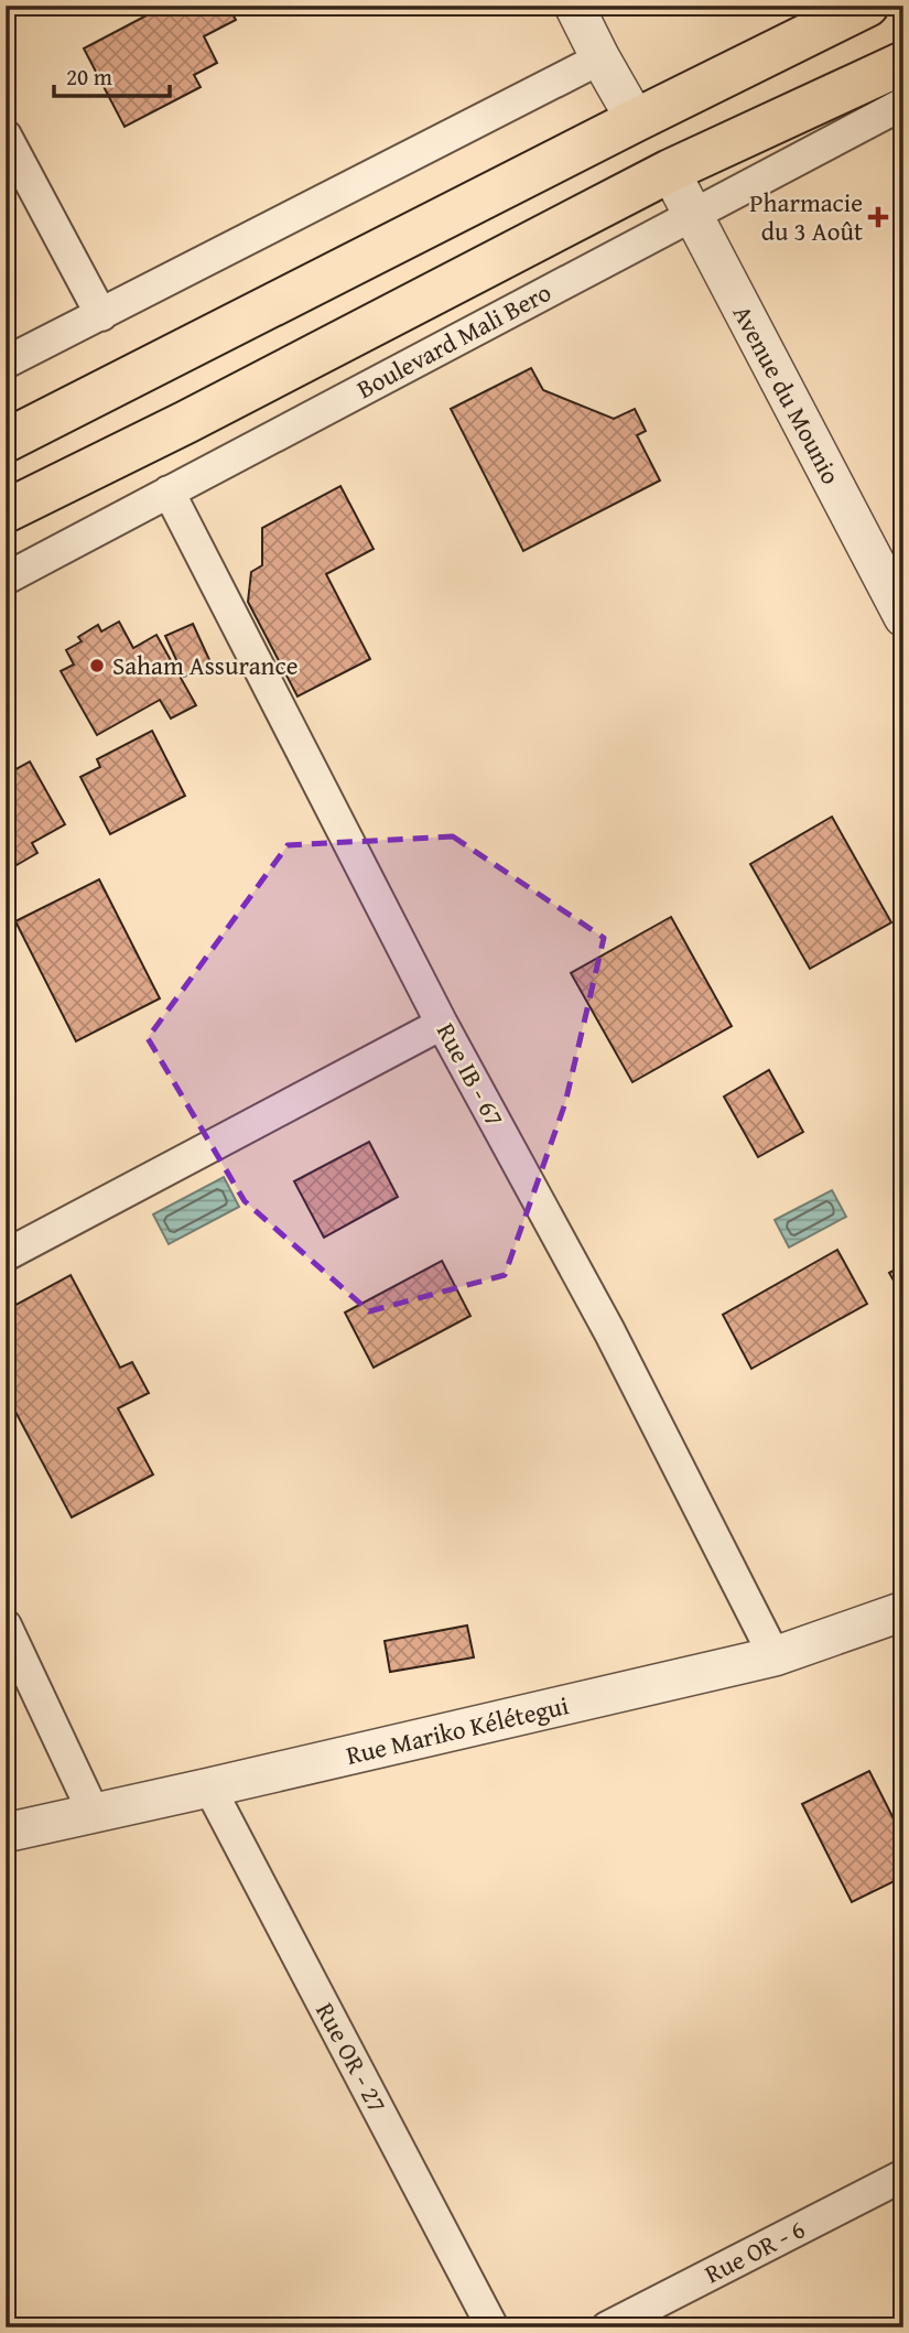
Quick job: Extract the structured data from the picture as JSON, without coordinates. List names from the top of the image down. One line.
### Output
{"streets":{"main road":["Boulevard Mali Bero"],"street":["Avenue du Mounio","Rue IB - 67","Rue Mariko Kélétegui","Rue OR - 27","Rue OR - 6"]},"crossings":[["Boulevard Mali Bero","Avenue du Mounio"],["Boulevard Mali Bero","Rue IB - 67"],["Rue IB - 67","Rue Mariko Kélétegui"],["Rue Mariko Kélétegui","Rue OR - 27"]],"places":{"health":["Pharmacie du 3 Août"],"other":["Saham Assurance"]},"scale_bar":"20 m"}
